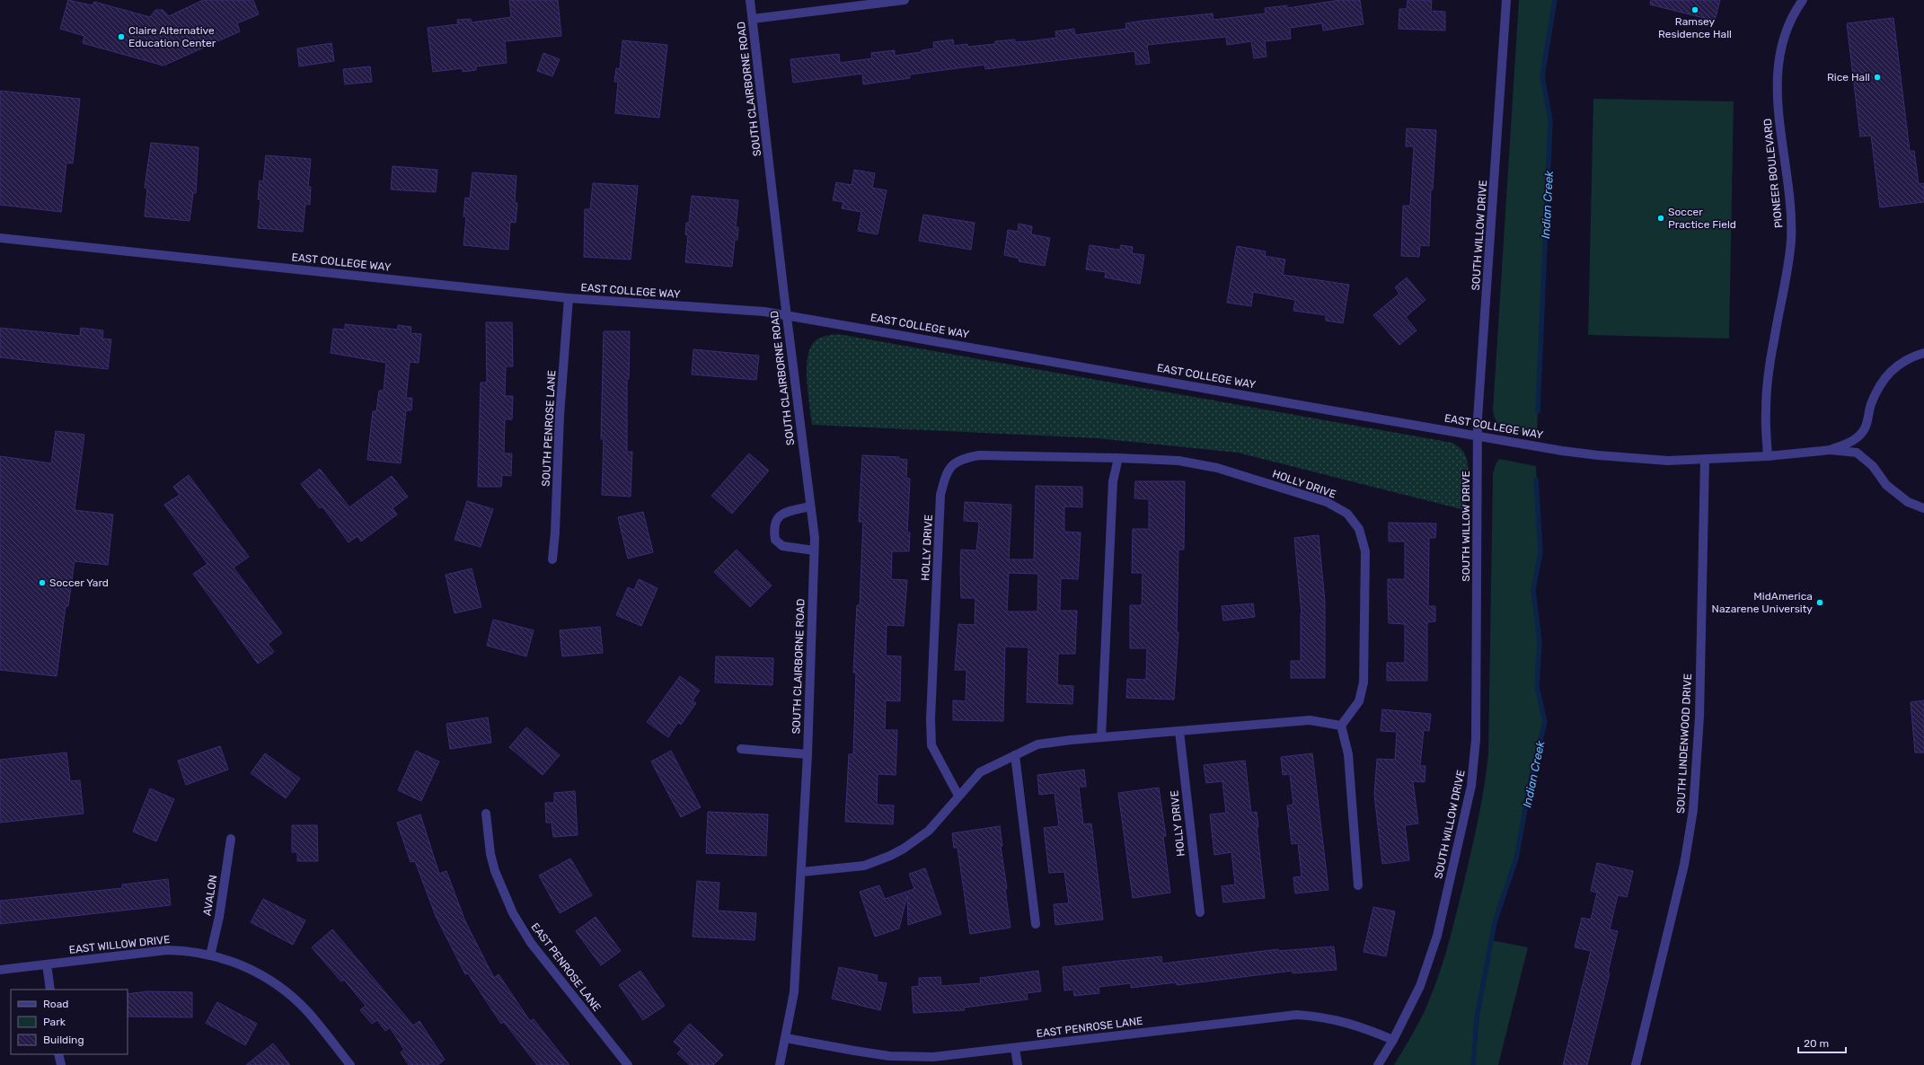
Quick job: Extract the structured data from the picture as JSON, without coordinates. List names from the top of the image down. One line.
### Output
{"streets":{"street":["SOUTH CLAIRBORNE ROAD","PIONEER BOULEVARD","SOUTH WILLOW DRIVE","EAST COLLEGE WAY","SOUTH PENROSE LANE","HOLLY DRIVE","SOUTH LINDENWOOD DRIVE","AVALON","EAST WILLOW DRIVE","EAST PENROSE LANE"]},"crossings":[["SOUTH CLAIRBORNE ROAD","EAST COLLEGE WAY"],["SOUTH CLAIRBORNE ROAD","EAST PENROSE LANE"],["PIONEER BOULEVARD","EAST COLLEGE WAY"],["SOUTH WILLOW DRIVE","EAST COLLEGE WAY"],["SOUTH WILLOW DRIVE","EAST PENROSE LANE"],["EAST COLLEGE WAY","SOUTH PENROSE LANE"],["EAST COLLEGE WAY","SOUTH LINDENWOOD DRIVE"],["AVALON","EAST WILLOW DRIVE"]],"water":["Indian Creek"],"places":["Ramsey Residence Hall","Claire Alternative Education Center","Rice Hall","Soccer Practice Field","Soccer Yard","MidAmerica Nazarene University"],"legend":["Road","Park","Building"],"scale_bar":"20 m"}
